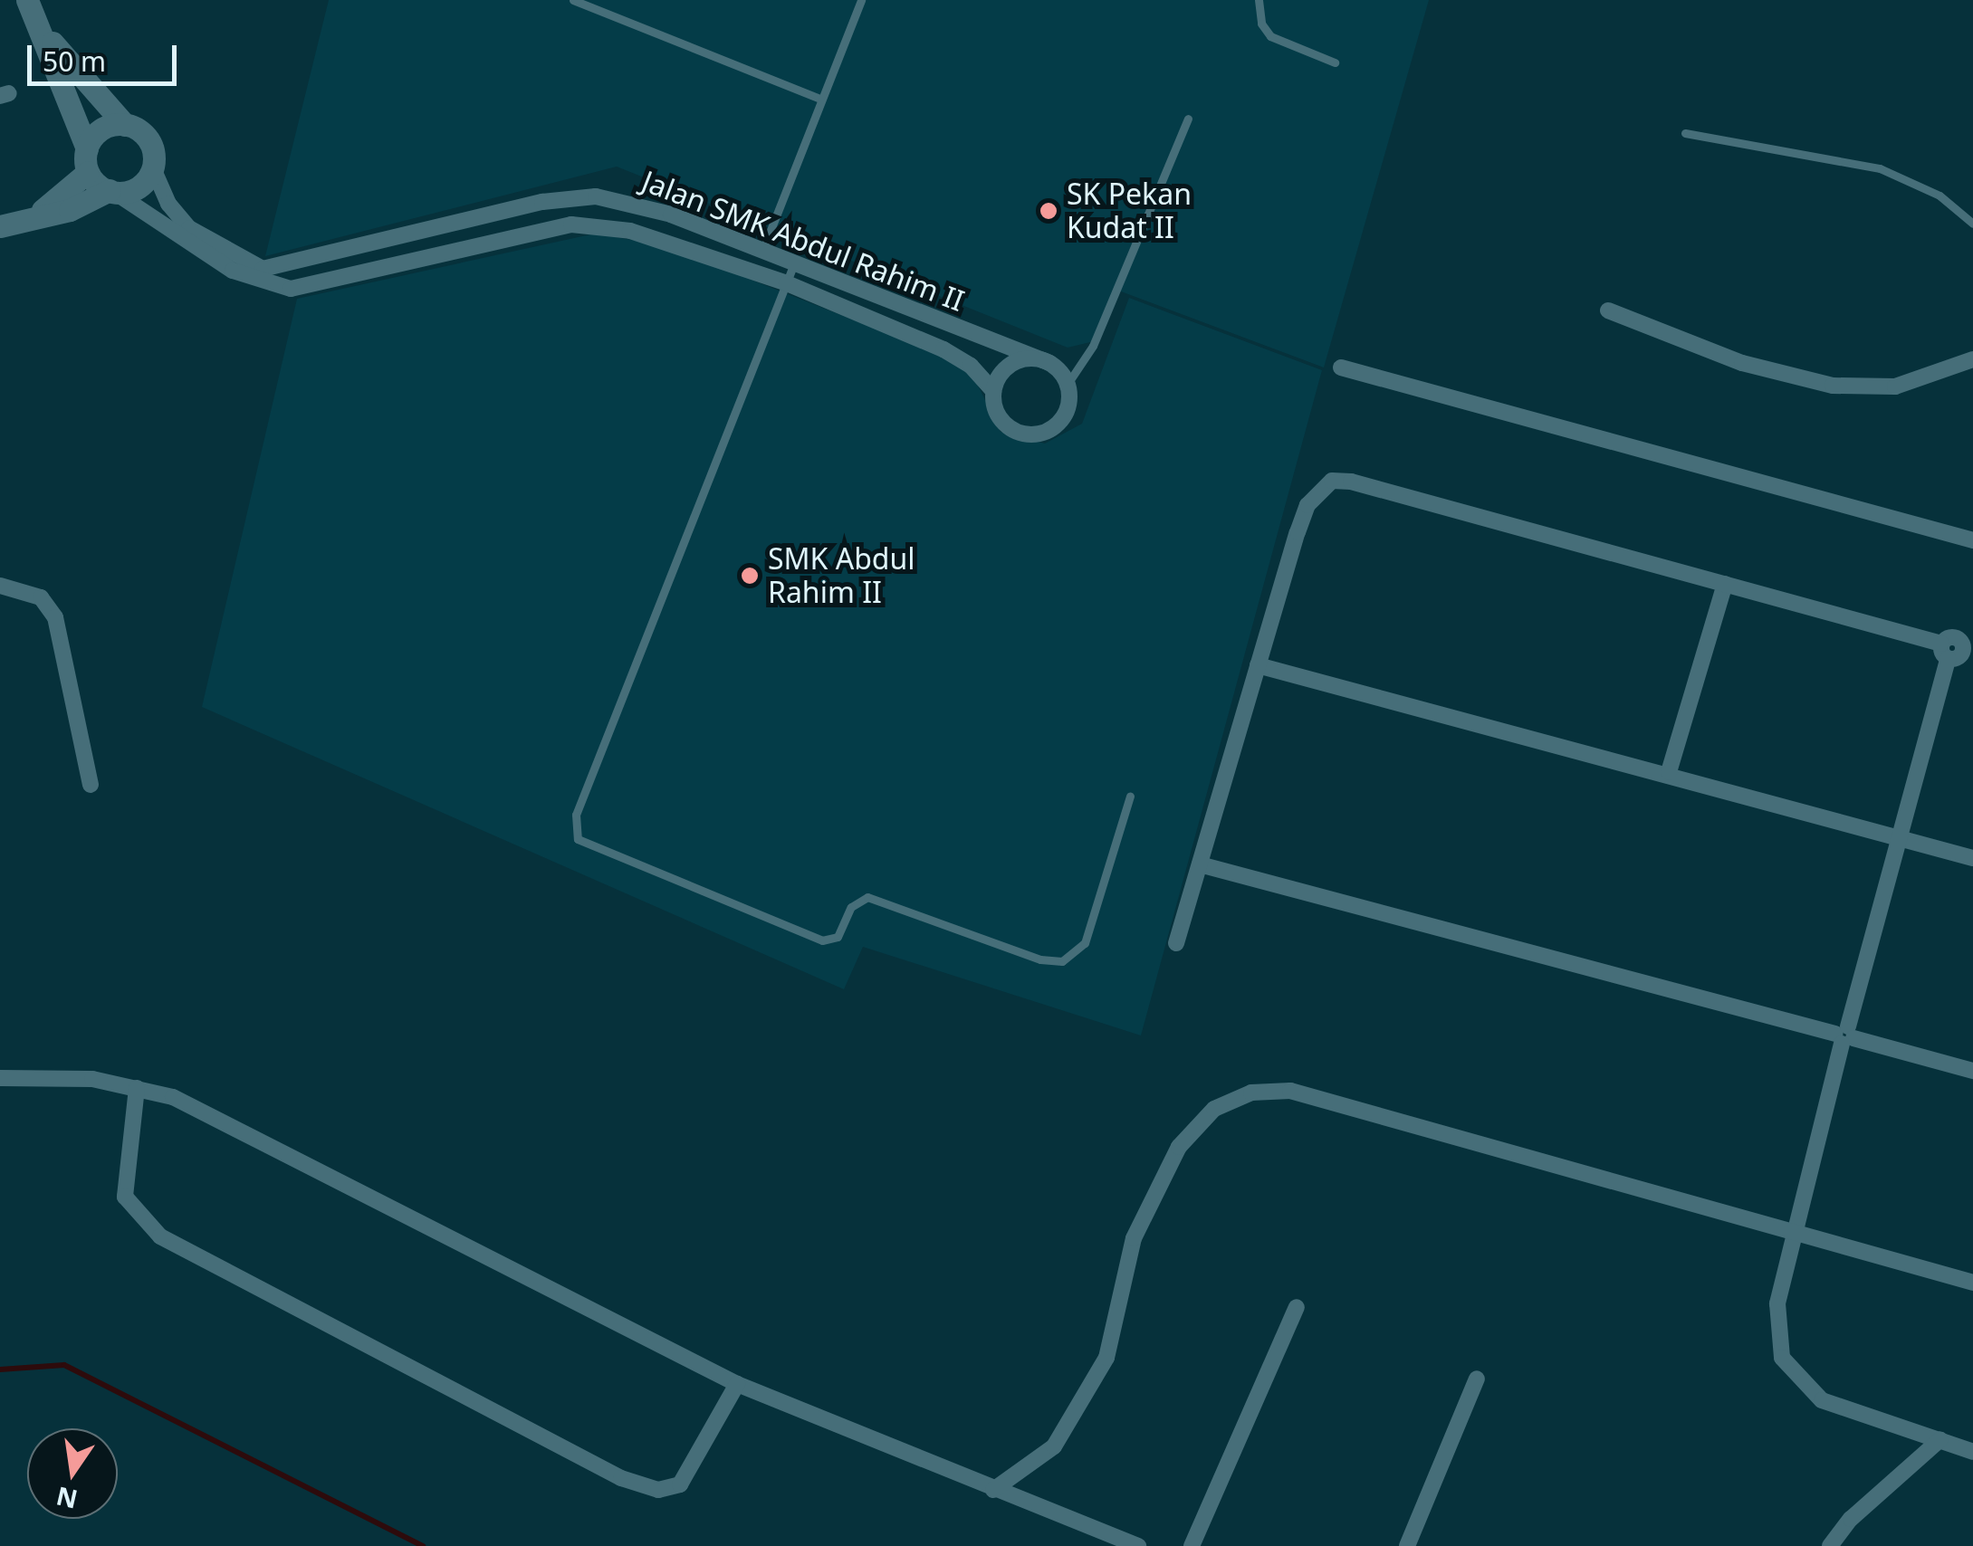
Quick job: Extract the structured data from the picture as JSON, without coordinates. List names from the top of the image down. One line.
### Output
{"streets":{"street":["Jalan SMK Abdul Rahim II"]},"places":["SK Pekan Kudat II","SMK Abdul Rahim II"],"scale_bar":"50 m","north":"bottom"}
